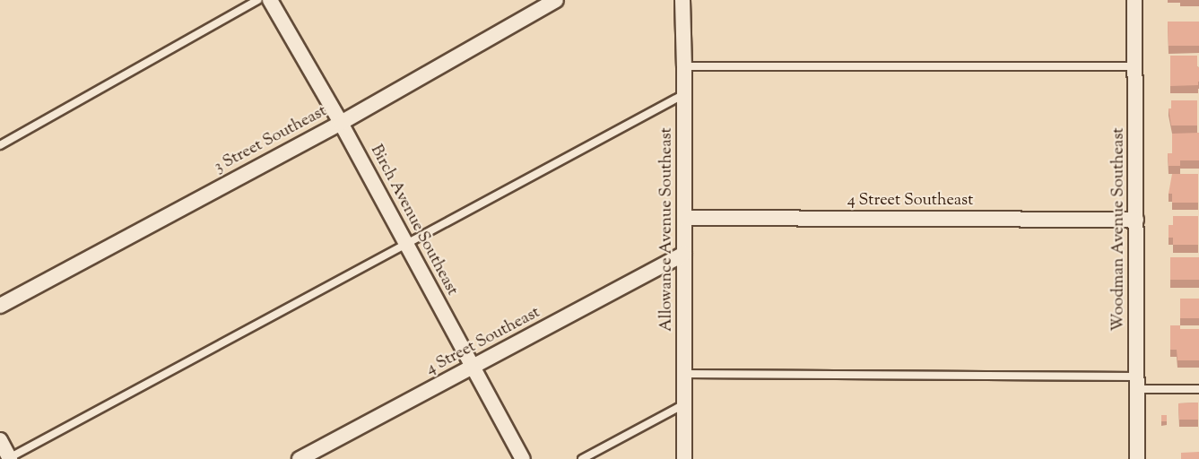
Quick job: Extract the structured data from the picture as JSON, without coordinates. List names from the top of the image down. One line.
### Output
{"streets":{"street":["3 Street Southeast","4 Street Southeast","Birch Avenue Southeast","Allowance Avenue Southeast","Woodman Avenue Southeast"]},"crossings":[["3 Street Southeast","Birch Avenue Southeast"],["4 Street Southeast","Birch Avenue Southeast"],["4 Street Southeast","Allowance Avenue Southeast"],["4 Street Southeast","Woodman Avenue Southeast"]]}
